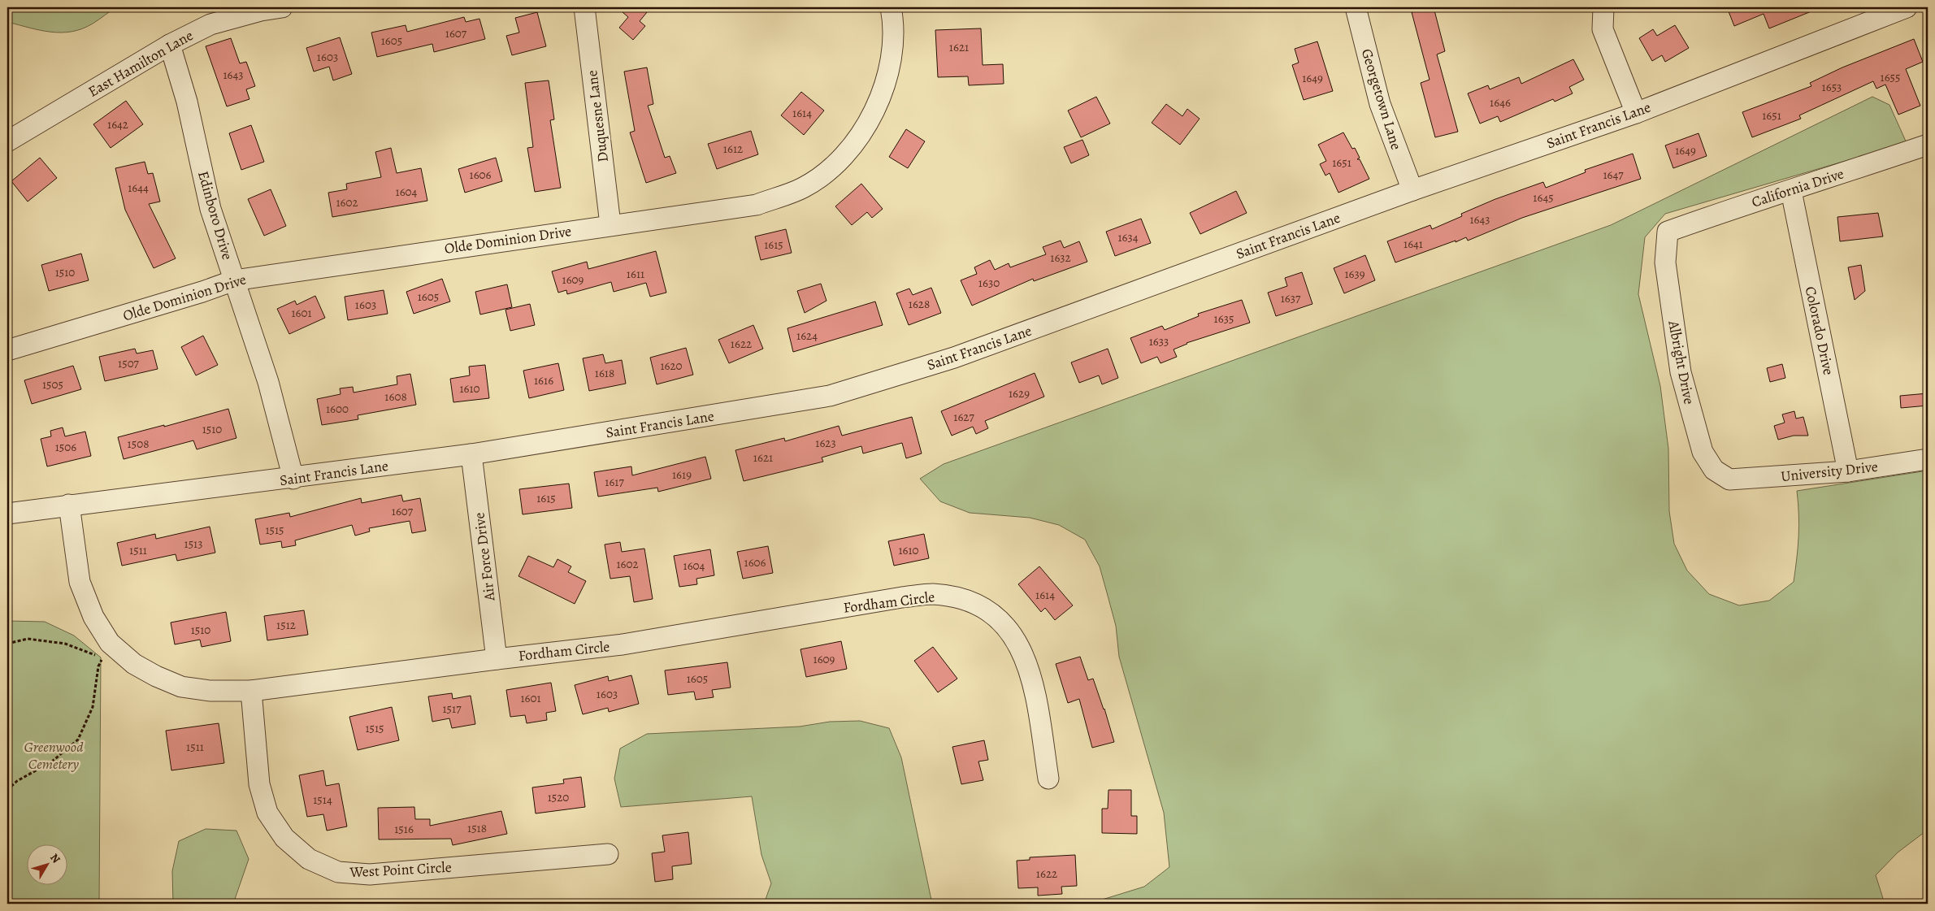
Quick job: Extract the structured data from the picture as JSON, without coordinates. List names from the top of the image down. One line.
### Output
{"streets":{"street":["East Hamilton Lane","Georgetown Lane","Duquesne Lane","Saint Francis Lane","California Drive","Edinboro Drive","Olde Dominion Drive","Colorado Drive","Albright Drive","University Drive","Air Force Drive","Fordham Circle","West Point Circle"]},"crossings":[["East Hamilton Lane","Edinboro Drive"],["Georgetown Lane","Saint Francis Lane"],["Duquesne Lane","Olde Dominion Drive"],["Saint Francis Lane","Edinboro Drive"],["Saint Francis Lane","Air Force Drive"],["Saint Francis Lane","Fordham Circle"],["California Drive","Colorado Drive"],["California Drive","Albright Drive"],["Edinboro Drive","Olde Dominion Drive"],["Colorado Drive","University Drive"],["Albright Drive","University Drive"],["Air Force Drive","Fordham Circle"],["Fordham Circle","West Point Circle"]],"parks":["Greenwood Cemetery"],"house_numbers":["1607","1605","1621","1603","1643","1655","1649","1653","1646","1614","1651","1642","1612","1649","1651","1606","1647","1644","1604","1645","1602","1643","1634","1641","1615","1632","1510","1611","1639","1609","1630","1605","1637","1628","1603","1601","1635","1624","1633","1622","1507","1620","1618","1616","1505","1610","1629","1608","1600","1627","1510","1623","1508","1506","1621","1619","1617","1615","1607","1515","1513","1511","1610","1606","1602","1604","1614","1512","1510","1609","1605","1603","1601","1517","1515","1511","1520","1514","1518","1516","1622"],"north":"top right"}
